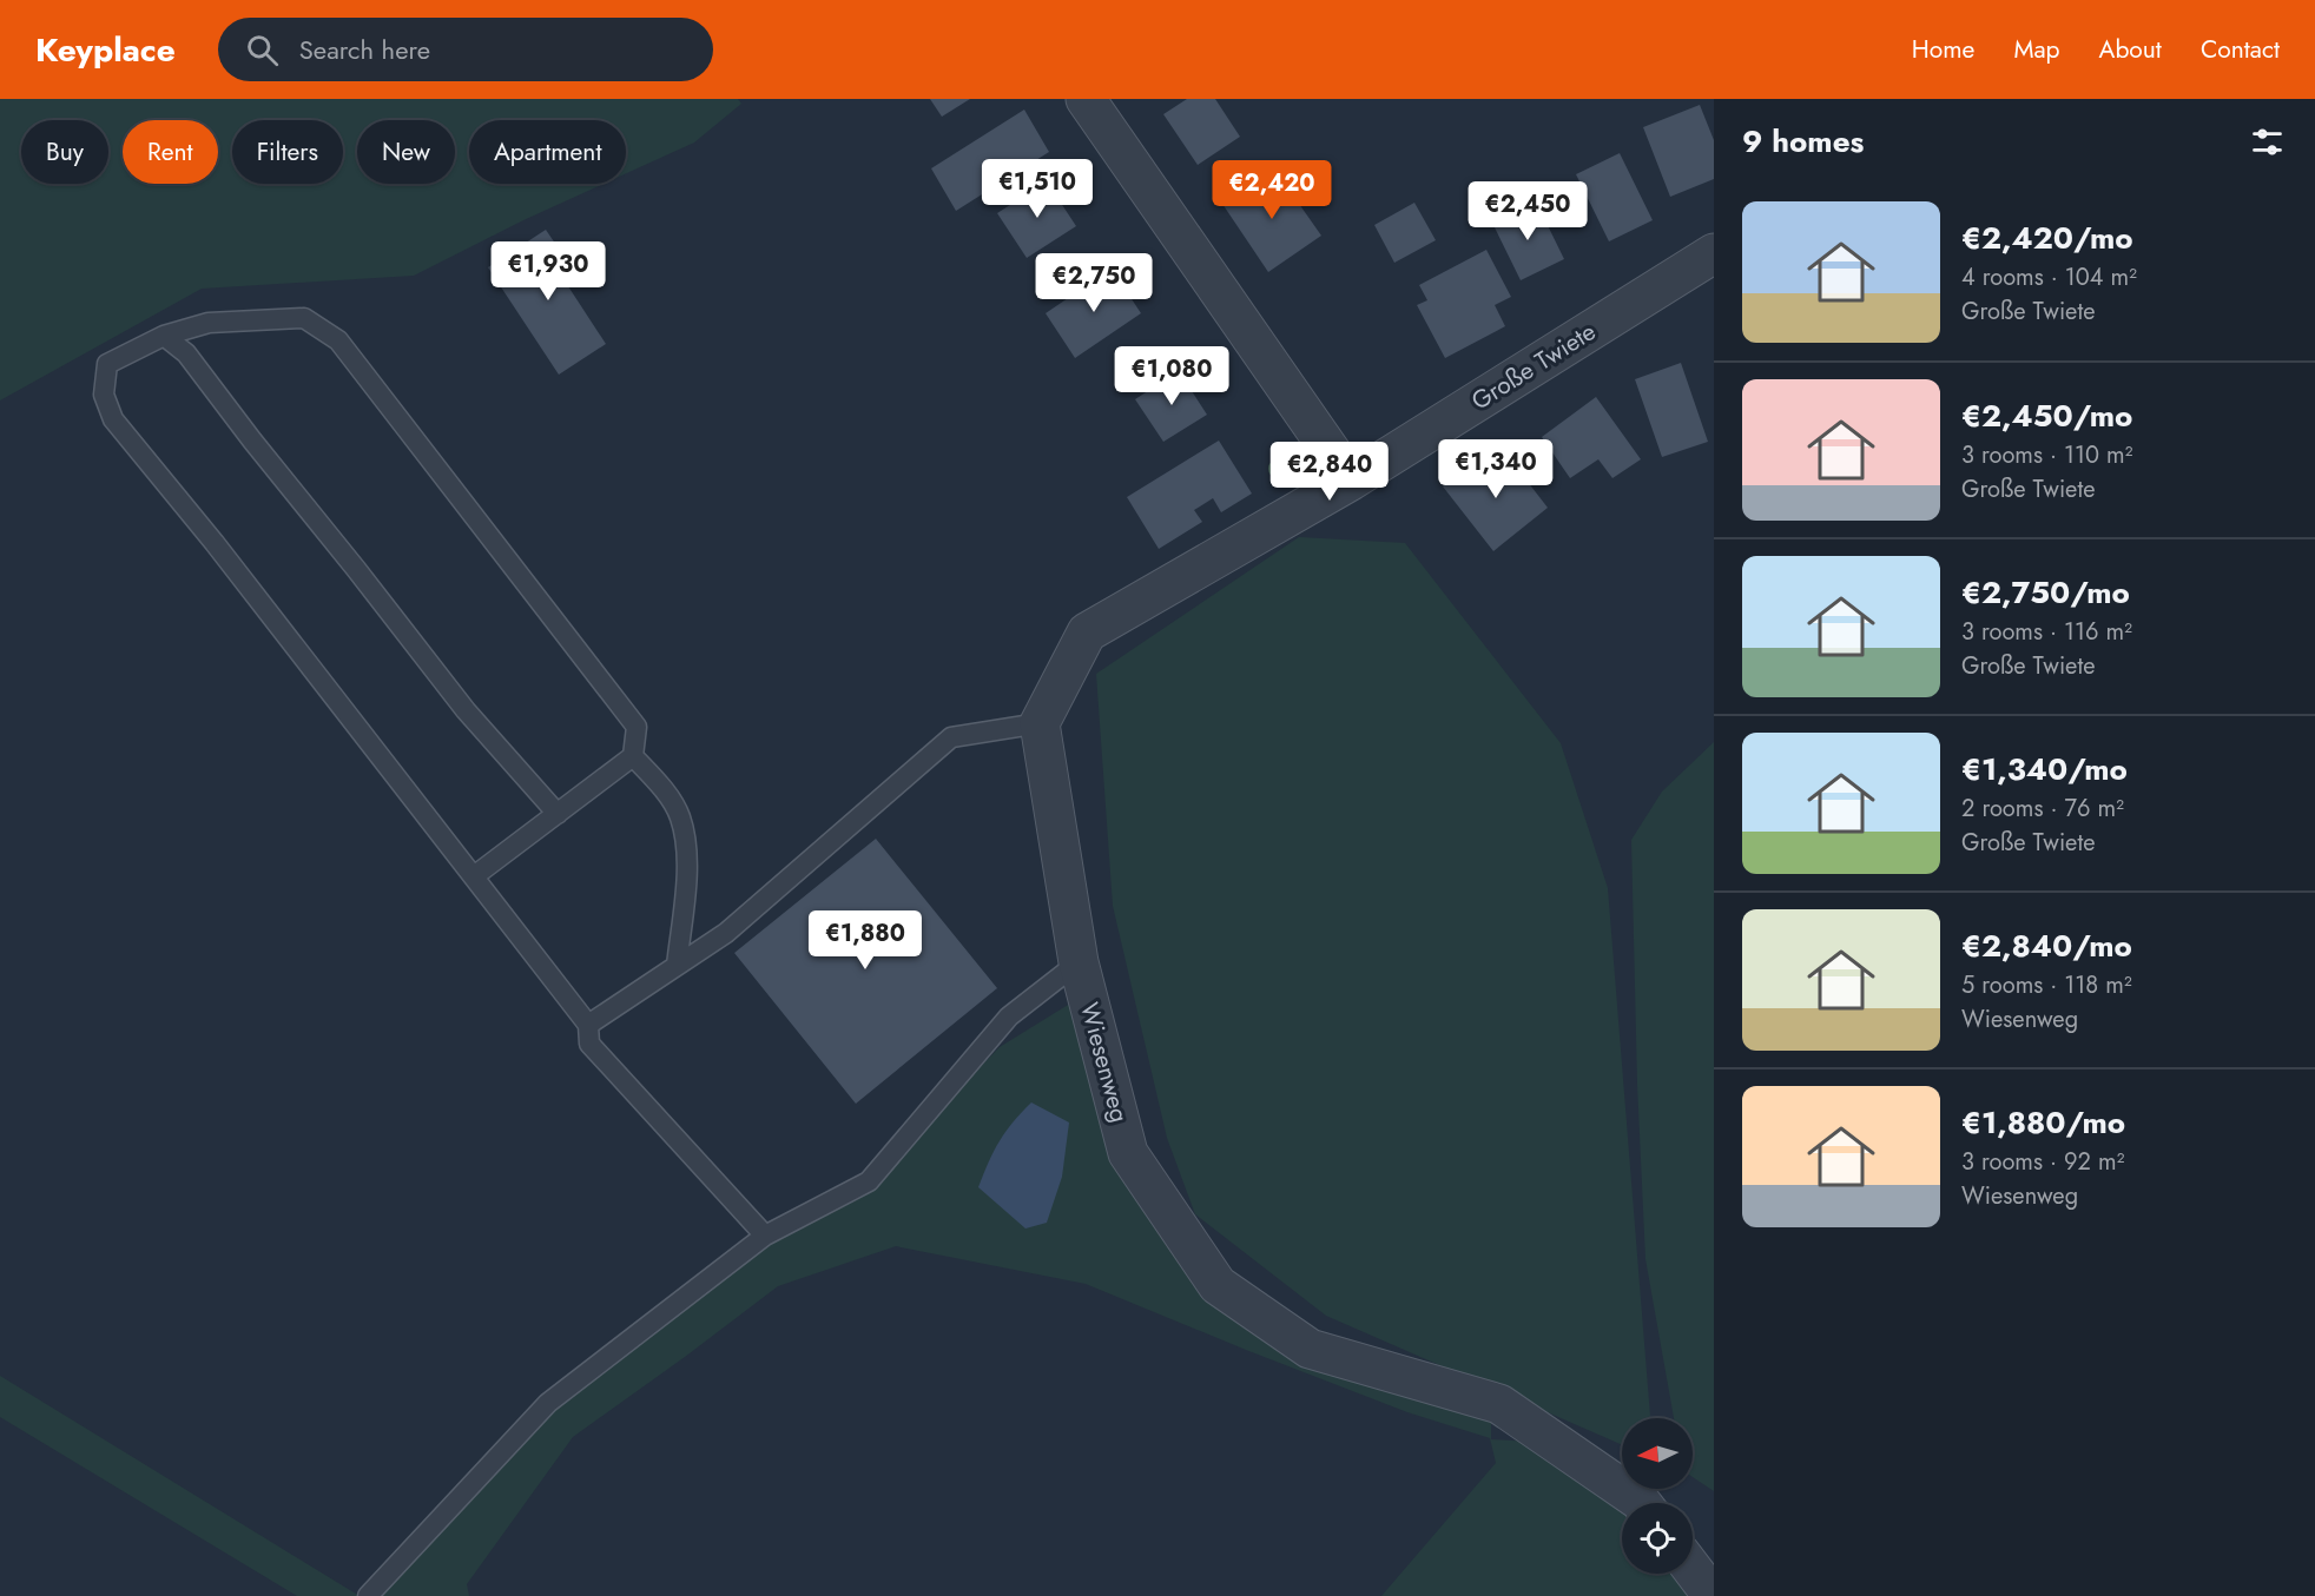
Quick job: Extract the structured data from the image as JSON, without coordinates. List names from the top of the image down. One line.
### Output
{"streets":{"street":["Große Twiete","Wiesenweg"]},"north":"left","page":{"header":"Keyplace","search":"Search here","nav":["Home","Map","About","Contact"],"heading":"9 homes","chip":["Buy","Rent","Filters","New","Apartment"],"price":["€1,510","€2,420","€2,450","€1,930","€2,750","€1,080","€1,340","€2,840","€1,880"],"list":[{"name":"€2,420/mo","note":"4 rooms · 104 m² · Große Twiete"},{"name":"€2,450/mo","note":"3 rooms · 110 m² · Große Twiete"},{"name":"€2,750/mo","note":"3 rooms · 116 m² · Große Twiete"},{"name":"€1,340/mo","note":"2 rooms · 76 m² · Große Twiete"},{"name":"€2,840/mo","note":"5 rooms · 118 m² · Wiesenweg"},{"name":"€1,880/mo","note":"3 rooms · 92 m² · Wiesenweg"}]}}
